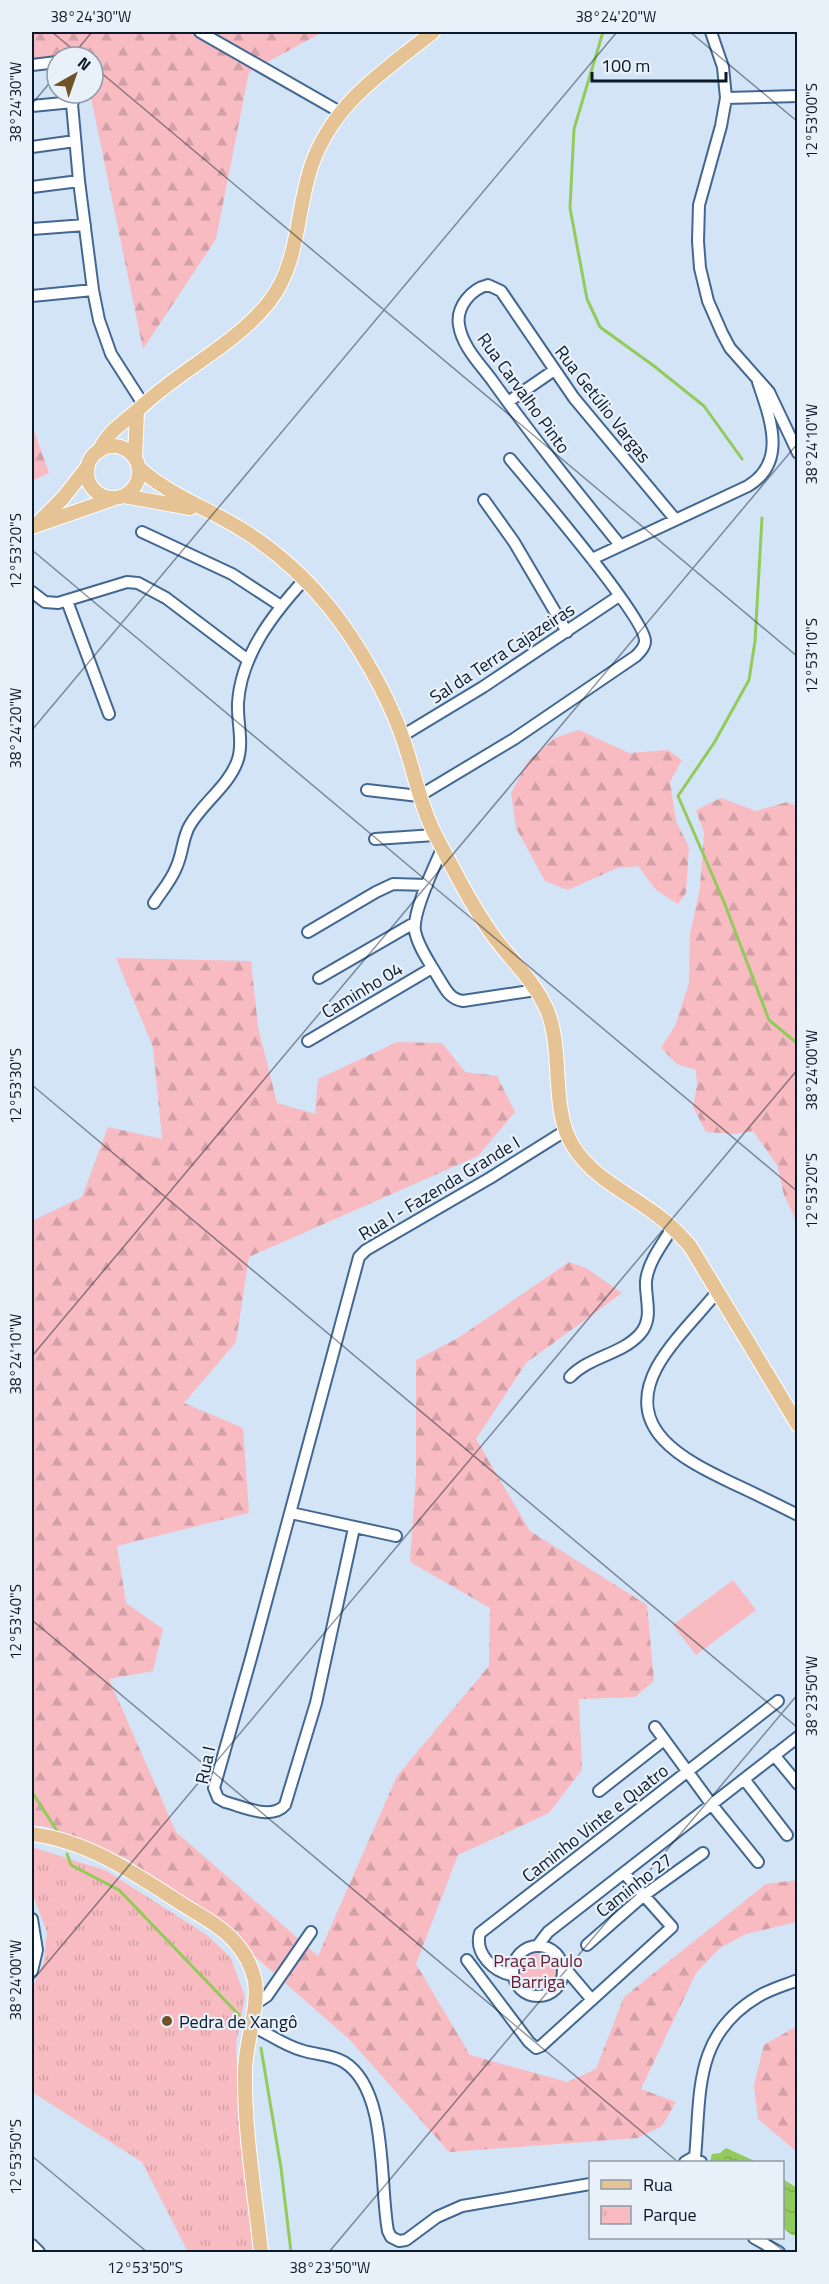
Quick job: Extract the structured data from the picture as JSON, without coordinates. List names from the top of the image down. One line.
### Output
{"streets":{"street":["Rua Carvalho Pinto","Rua Getúlio Vargas","Sal da Terra Cajazeiras","Caminho 04","Rua I - Fazenda Grande I","Rua I","Caminho Vinte e Quatro","Caminho 27"]},"crossings":[["Rua Carvalho Pinto","Rua Getúlio Vargas"],["Rua I - Fazenda Grande I","Rua I"]],"parks":["Praça Paulo Barriga"],"places":["Pedra de Xangô"],"legend":["Rua","Parque"],"scale_bar":"100 m","north":"top right","coordinates":["38°24'30\"W","38°24'20\"W","12°53'00\"S","38°24'10\"W","12°53'20\"S","12°53'10\"S","38°24'00\"W","12°53'30\"S","12°53'40\"S","38°23'50\"W","12°53'50\"S"]}
